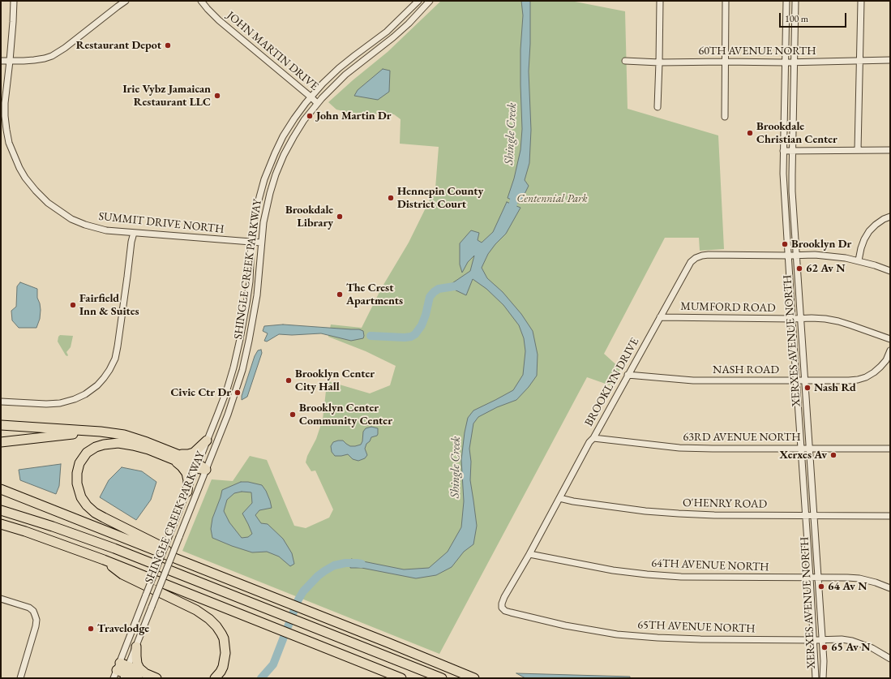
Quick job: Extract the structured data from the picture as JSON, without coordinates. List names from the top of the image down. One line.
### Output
{"streets":{"street":["JOHN MARTIN DRIVE","60TH AVENUE NORTH","SUMMIT DRIVE NORTH","SHINGLE CREEK PARKWAY","MUMFORD ROAD","XERXES AVENUE NORTH","NASH ROAD","BROOKLYN DRIVE","63RD AVENUE NORTH","O'HENRY ROAD","64TH AVENUE NORTH","65TH AVENUE NORTH"]},"crossings":[["JOHN MARTIN DRIVE","SHINGLE CREEK PARKWAY"],["60TH AVENUE NORTH","XERXES AVENUE NORTH"],["SUMMIT DRIVE NORTH","SHINGLE CREEK PARKWAY"],["MUMFORD ROAD","XERXES AVENUE NORTH"],["MUMFORD ROAD","BROOKLYN DRIVE"],["XERXES AVENUE NORTH","NASH ROAD"],["XERXES AVENUE NORTH","BROOKLYN DRIVE"],["XERXES AVENUE NORTH","63RD AVENUE NORTH"],["XERXES AVENUE NORTH","O'HENRY ROAD"],["XERXES AVENUE NORTH","64TH AVENUE NORTH"],["XERXES AVENUE NORTH","65TH AVENUE NORTH"],["NASH ROAD","BROOKLYN DRIVE"],["BROOKLYN DRIVE","63RD AVENUE NORTH"],["BROOKLYN DRIVE","O'HENRY ROAD"],["BROOKLYN DRIVE","64TH AVENUE NORTH"],["BROOKLYN DRIVE","65TH AVENUE NORTH"]],"water":["Shingle Creek"],"parks":["Centennial Park"],"places":["Restaurant Depot","Irie Vybz Jamaican Restaurant LLC","John Martin Dr","Brookdale Christian Center","Hennepin County District Court","Brookdale Library","Brooklyn Dr","62 Av N","The Crest Apartments","Fairfield Inn & Suites","Brooklyn Center City Hall","Nash Rd","Civic Ctr Dr","Brooklyn Center Community Center","Xerxes Av","64 Av N","Travelodge","65 Av N"],"scale_bar":"100 m"}
